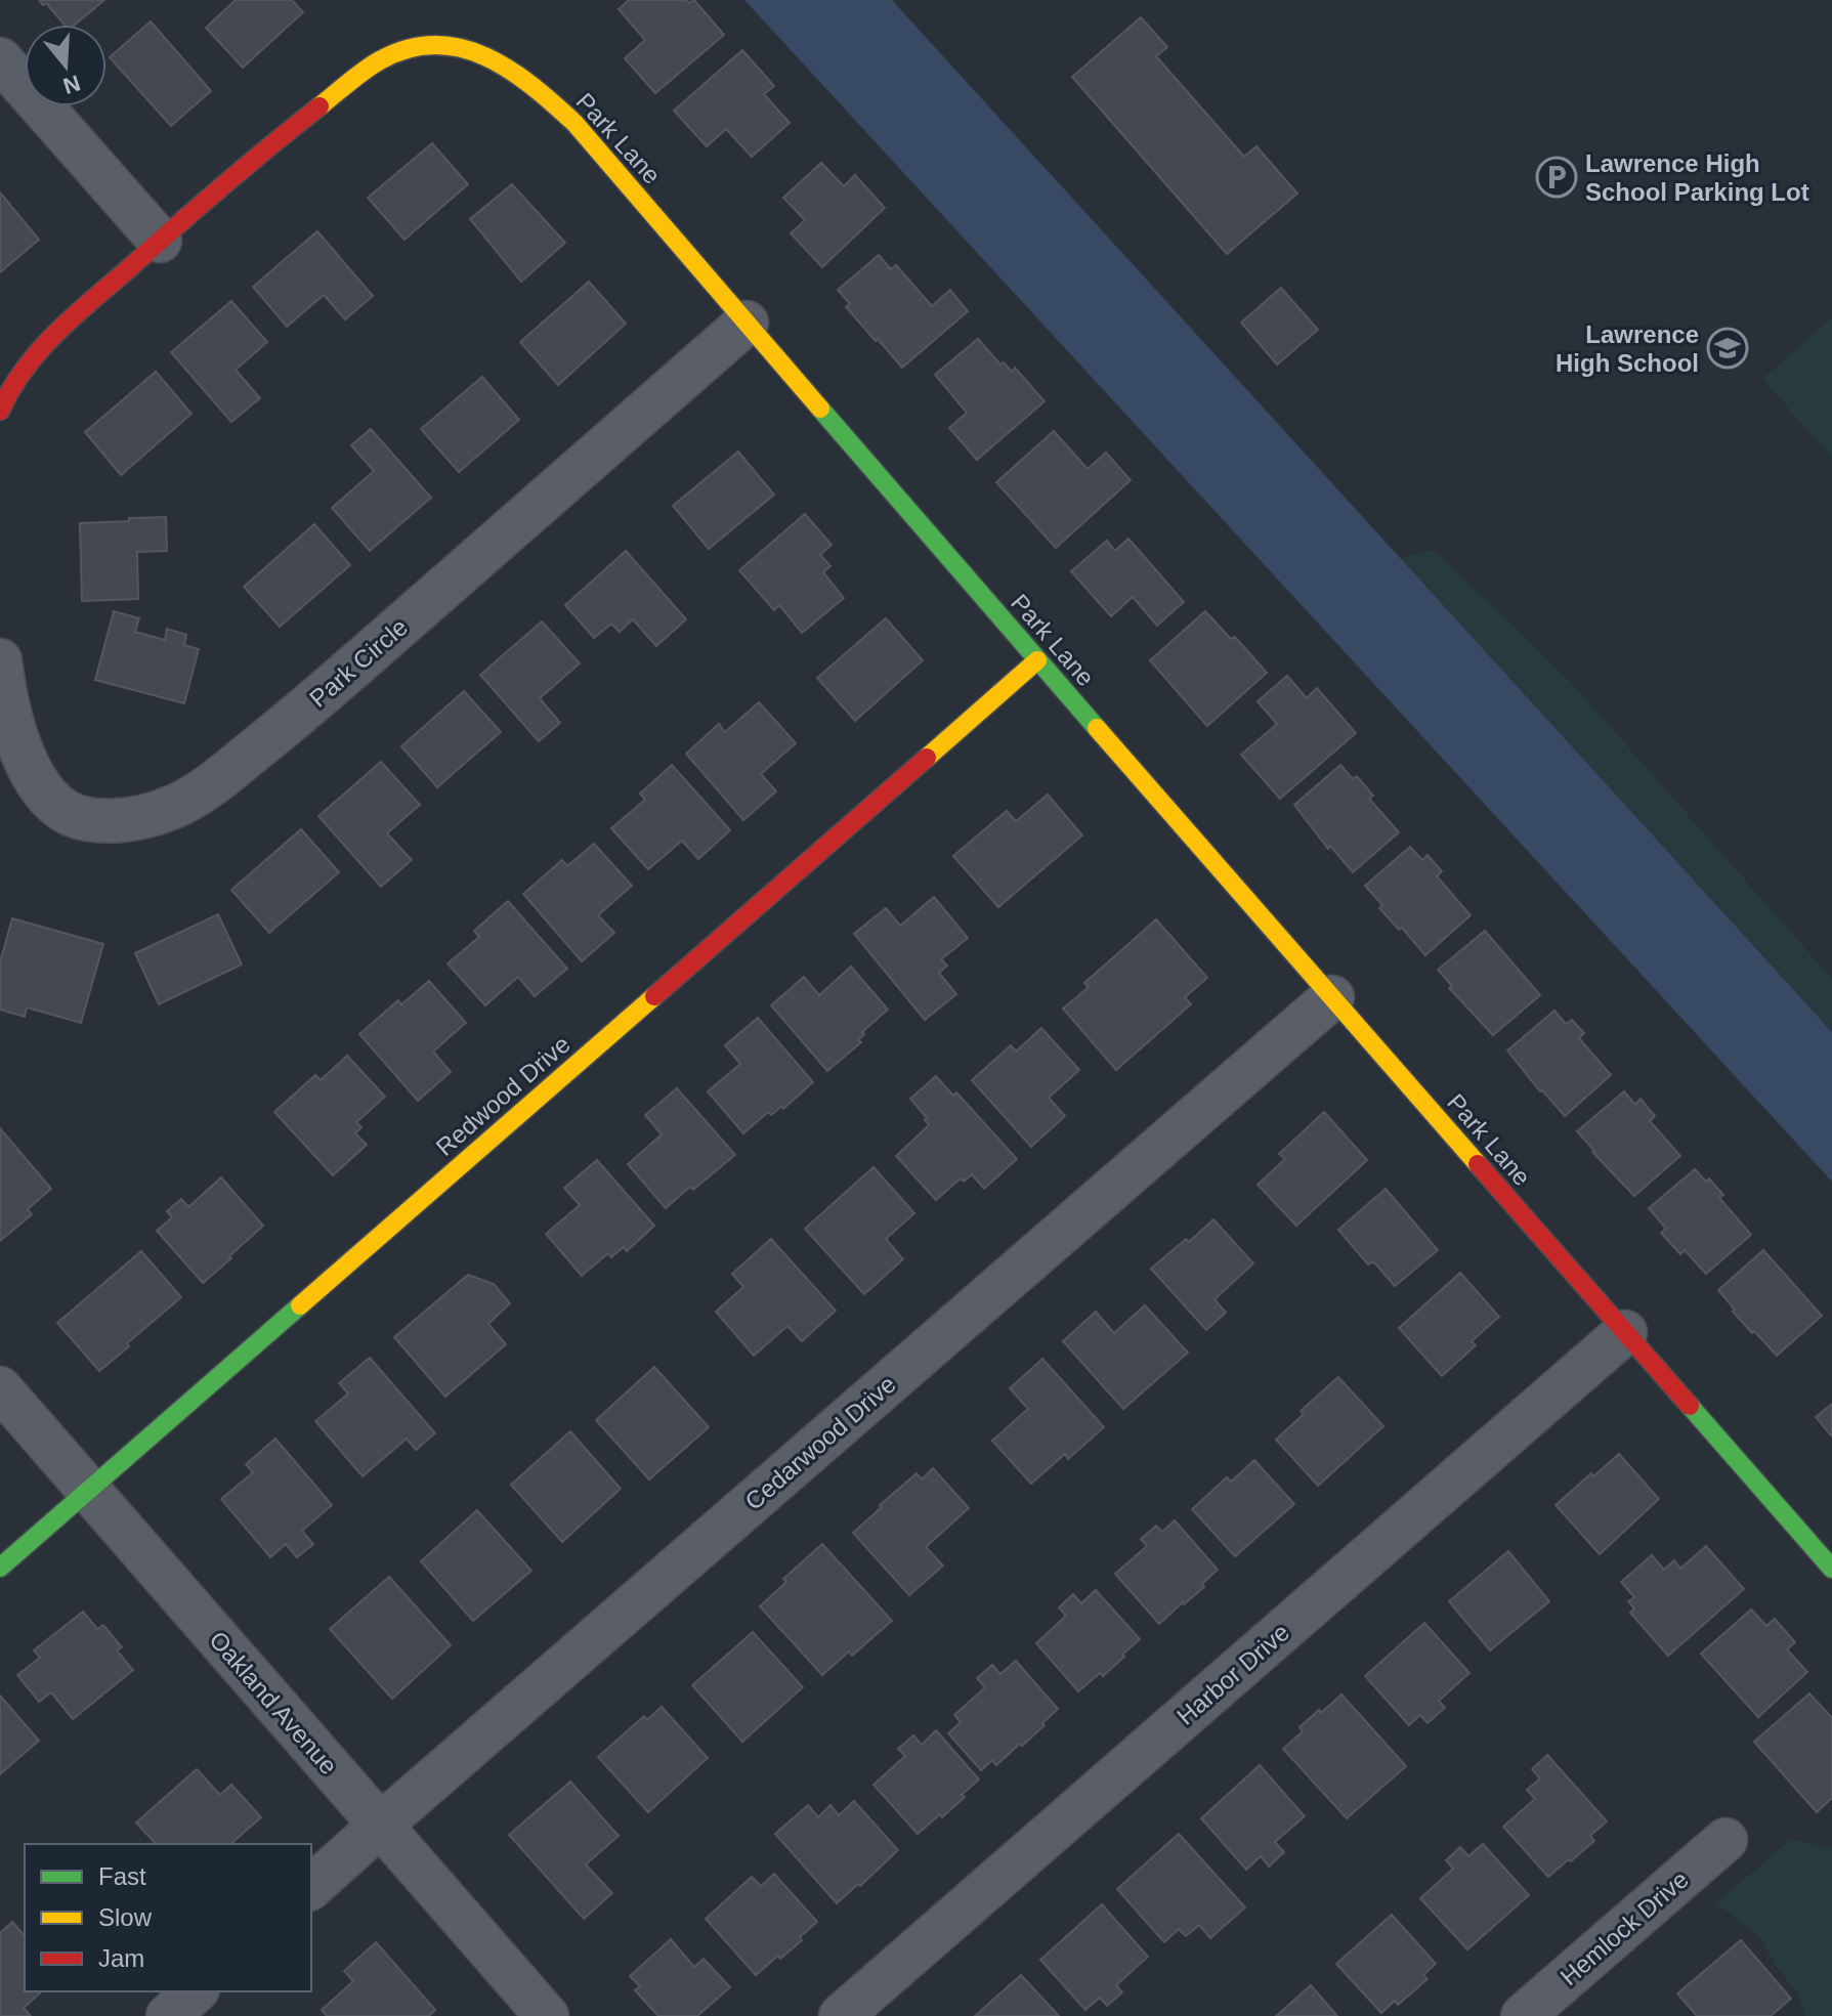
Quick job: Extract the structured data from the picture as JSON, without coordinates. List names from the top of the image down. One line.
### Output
{"streets":{"street":["Park Lane","Park Circle","Redwood Drive","Cedarwood Drive","Harbor Drive","Oakland Avenue","Hemlock Drive"]},"crossings":[["Park Lane","Park Circle"],["Park Lane","Redwood Drive"],["Park Lane","Cedarwood Drive"],["Park Lane","Harbor Drive"],["Redwood Drive","Oakland Avenue"],["Cedarwood Drive","Oakland Avenue"]],"places":{"parking":["Lawrence High School Parking Lot"],"school or university":["Lawrence High School"]},"legend":["Fast","Slow","Jam"],"north":"bottom"}
